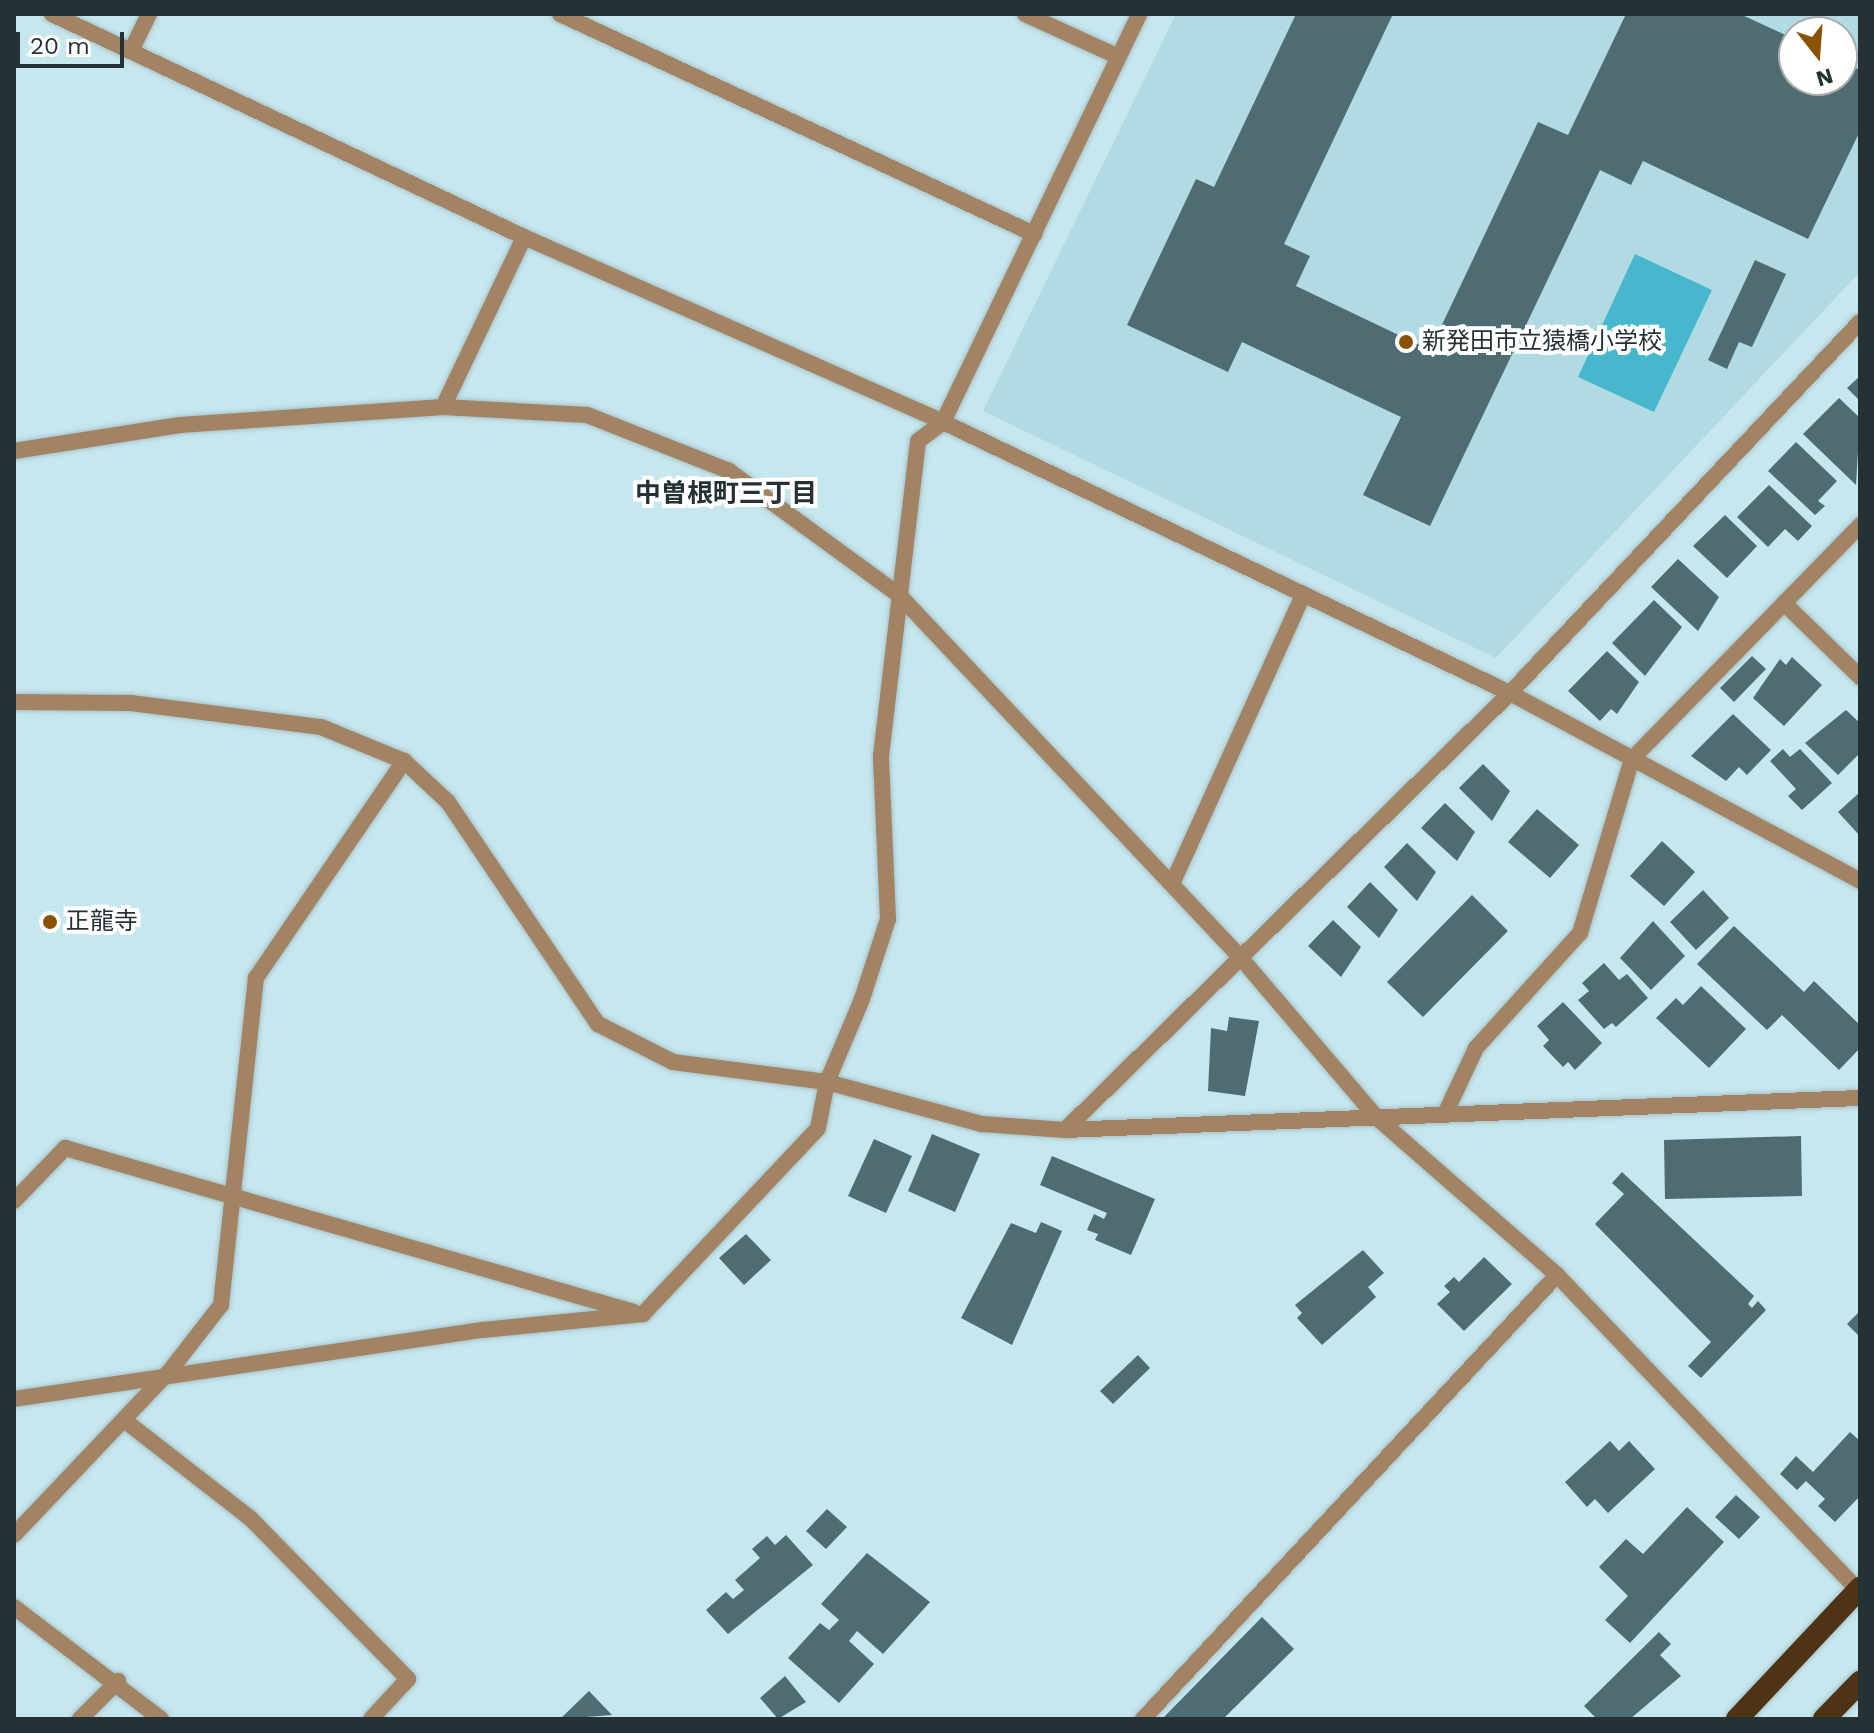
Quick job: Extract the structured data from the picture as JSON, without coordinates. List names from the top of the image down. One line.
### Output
{"districts":["中曽根町三丁目"],"places":["新発田市立猿橋小学校","正龍寺"],"scale_bar":"20 m","north":"bottom"}
